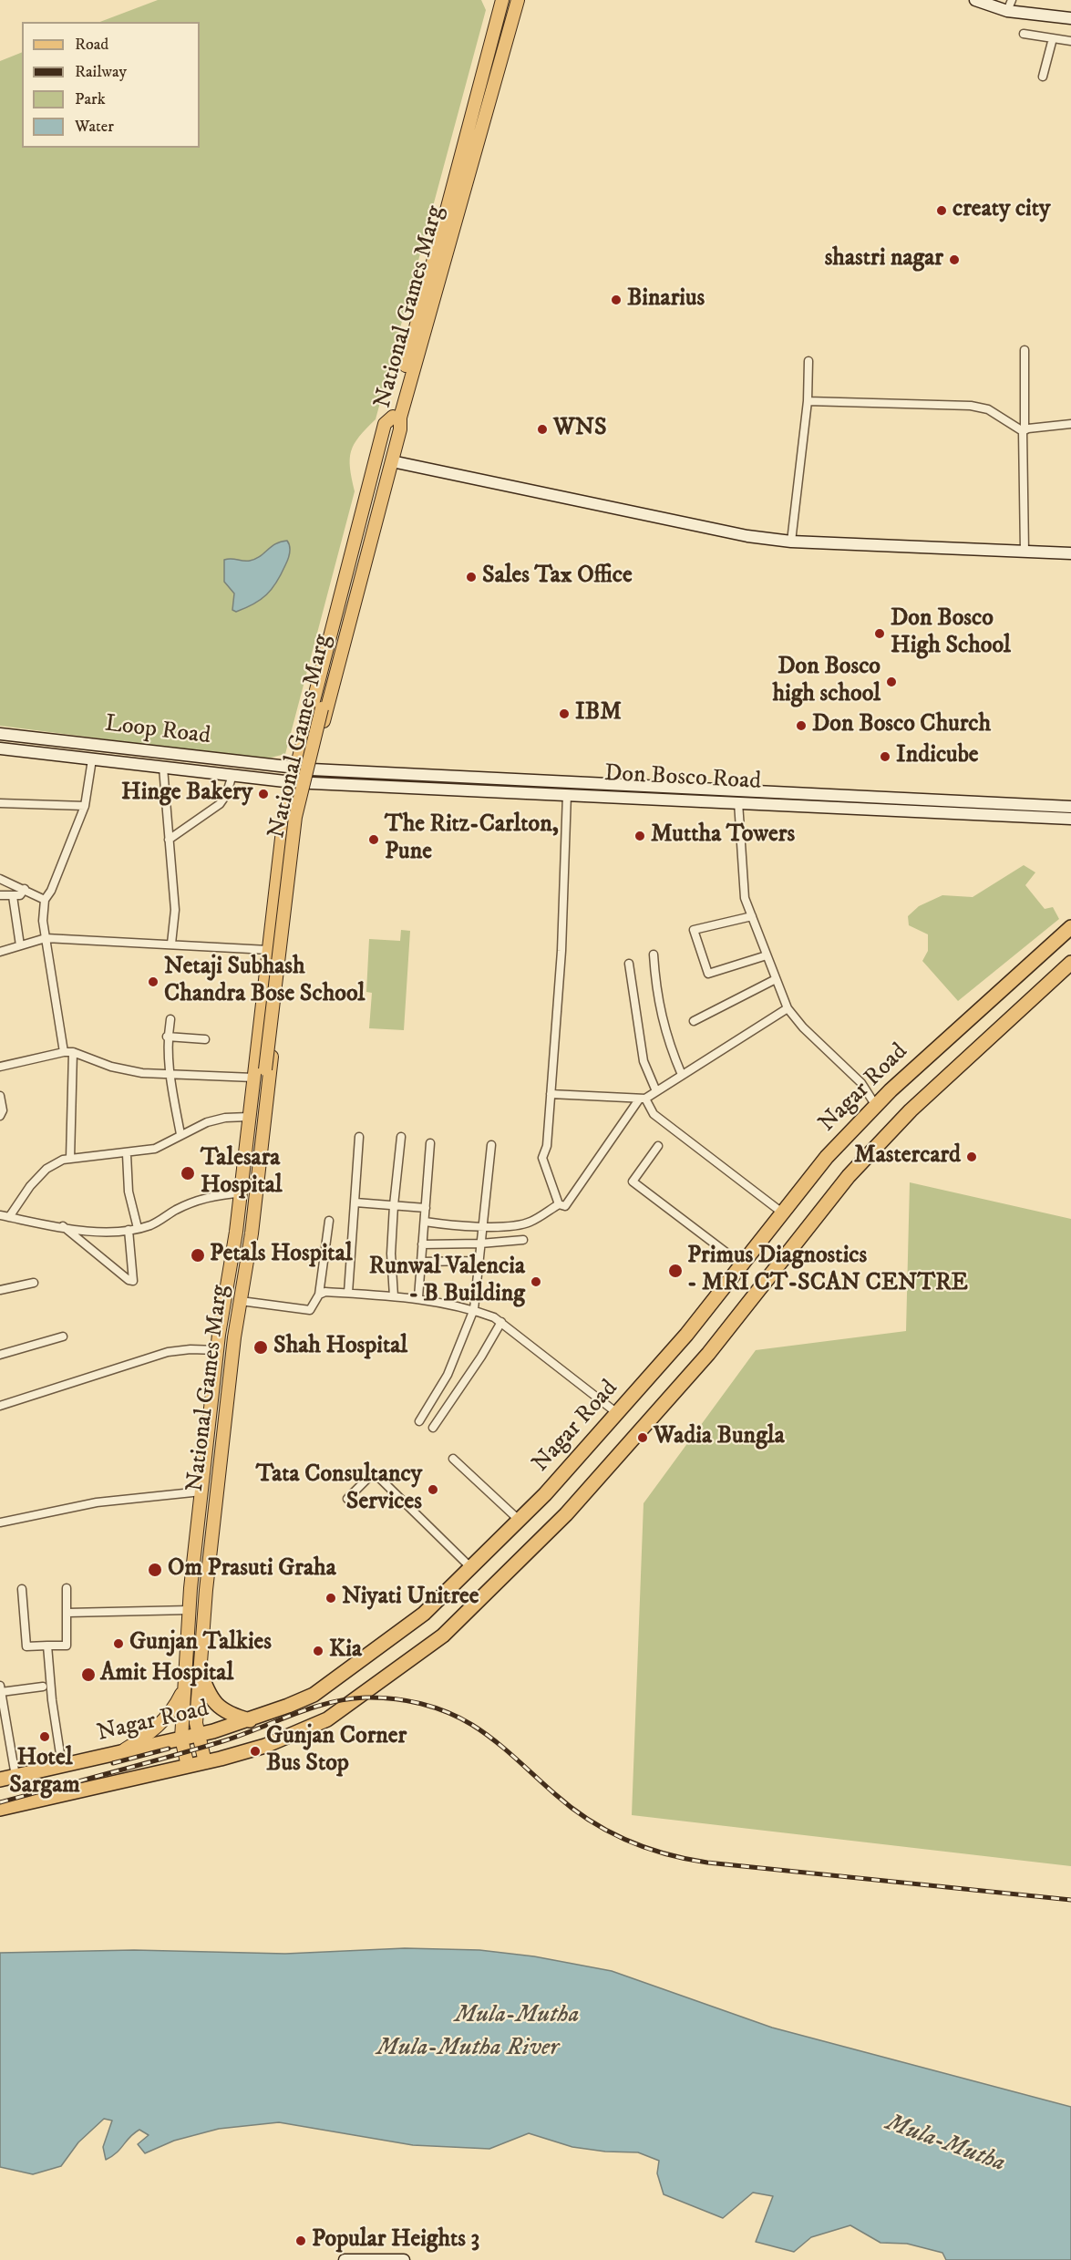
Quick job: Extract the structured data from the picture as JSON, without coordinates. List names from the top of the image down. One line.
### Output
{"streets":{"highway":["Nagar Road"],"main road":["National Games Marg","Loop Road","Don Bosco Road"]},"crossings":[["National Games Marg","Loop Road"],["National Games Marg","Don Bosco Road"],["National Games Marg","Nagar Road"],["Loop Road","Don Bosco Road"]],"water":["Mula-Mutha","Mula-Mutha River"],"places":["creaty city","shastri nagar","Binarius","WNS","Sales Tax Office","Don Bosco High School","Don Bosco high school","IBM","Don Bosco Church","Indicube","Hinge Bakery","Muttha Towers","The Ritz-Carlton, Pune","Netaji Subhash Chandra Bose School","Mastercard","Talesara Hospital","Petals Hospital","Primus Diagnostics - MRI CT-SCAN CENTRE","Runwal Valencia - B Building","Shah Hospital","Wadia Bungla","Tata Consultancy Services","Om Prasuti Graha","Niyati Unitree","Gunjan Talkies","Kia","Amit Hospital","Hotel Sargam","Gunjan Corner Bus Stop","Popular Heights 3"],"legend":["Road","Railway","Park","Water"]}
